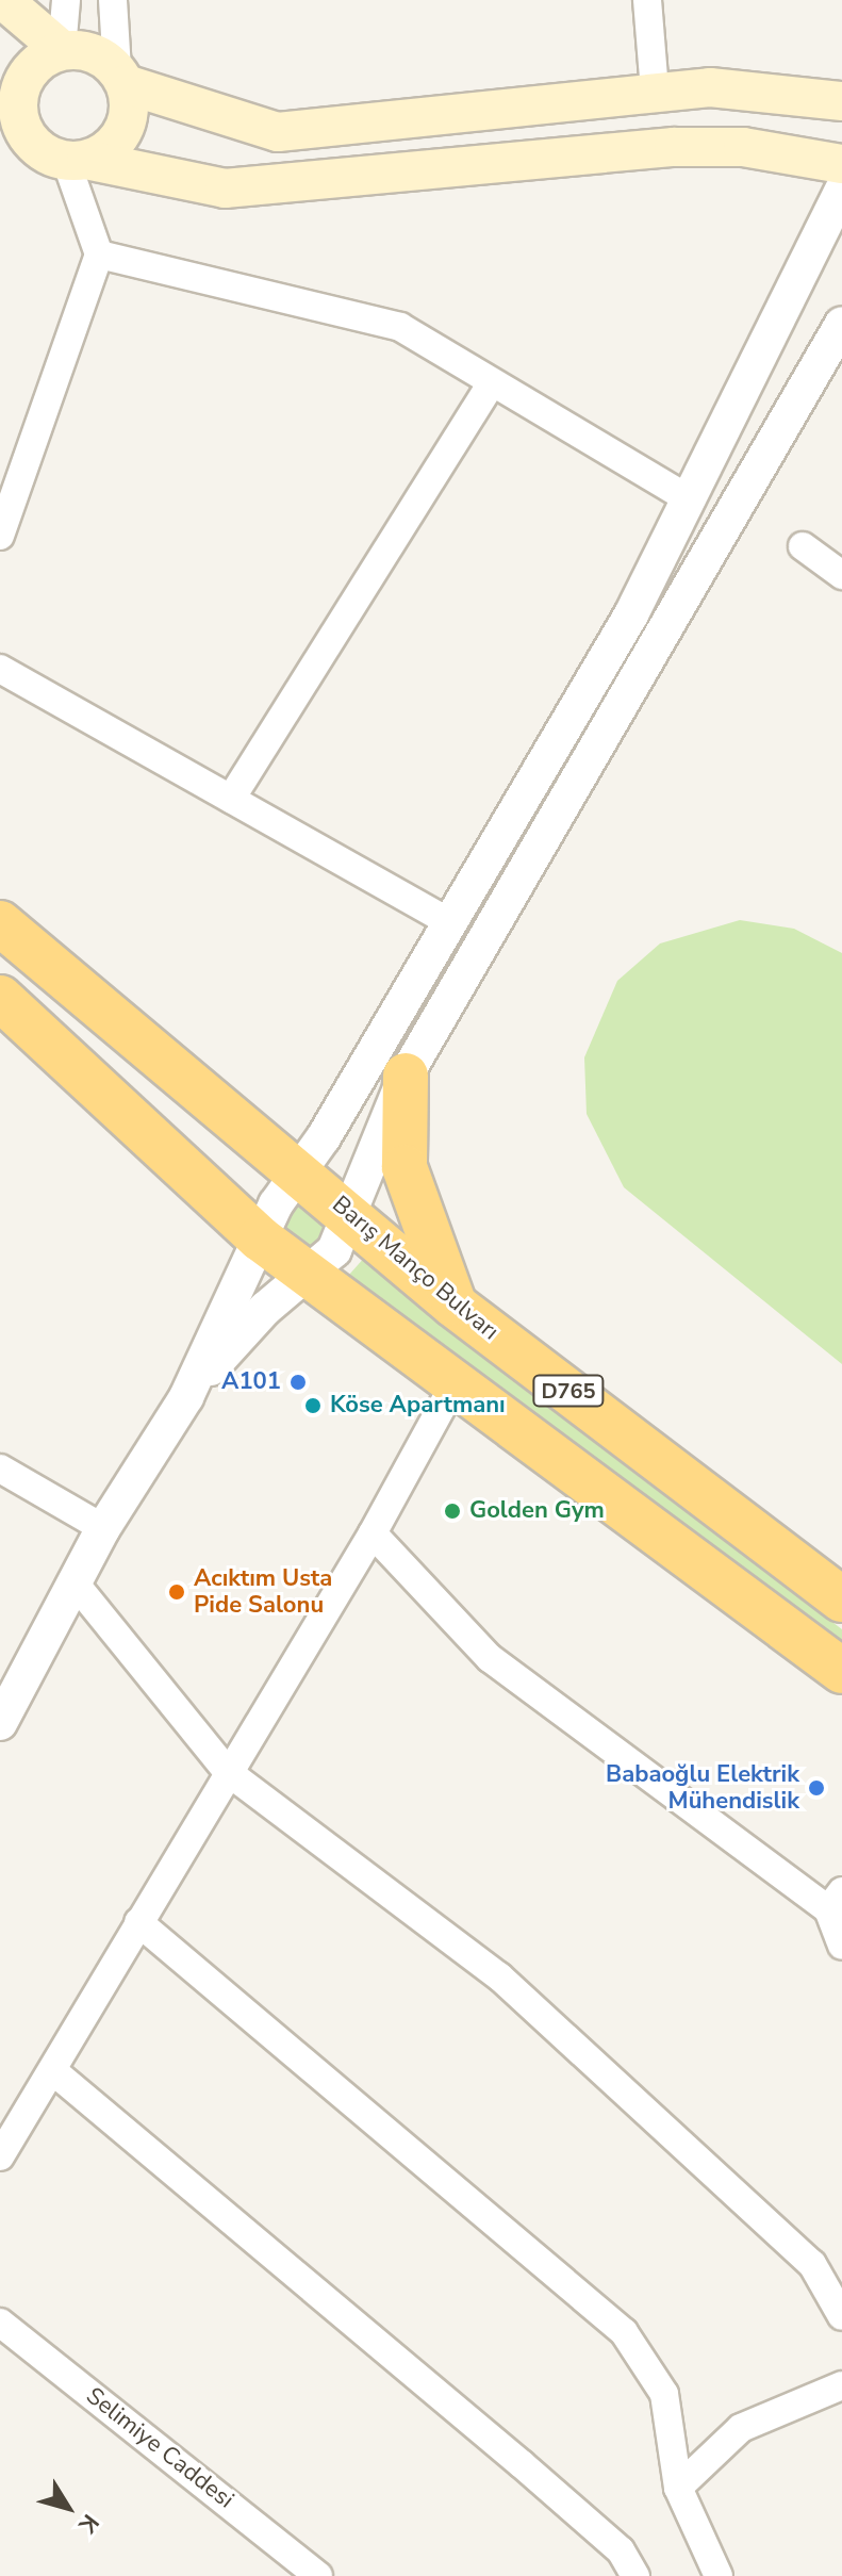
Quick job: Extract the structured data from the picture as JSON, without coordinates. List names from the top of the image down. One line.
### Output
{"streets":{"highway":["Barış Manço Bulvarı","D765"],"street":["Selimiye Caddesi"]},"places":["A101","Köse Apartmanı","Golden Gym","Acıktım Usta Pide Salonu","Babaoğlu Elektrik Mühendislik"],"north":"bottom right"}
